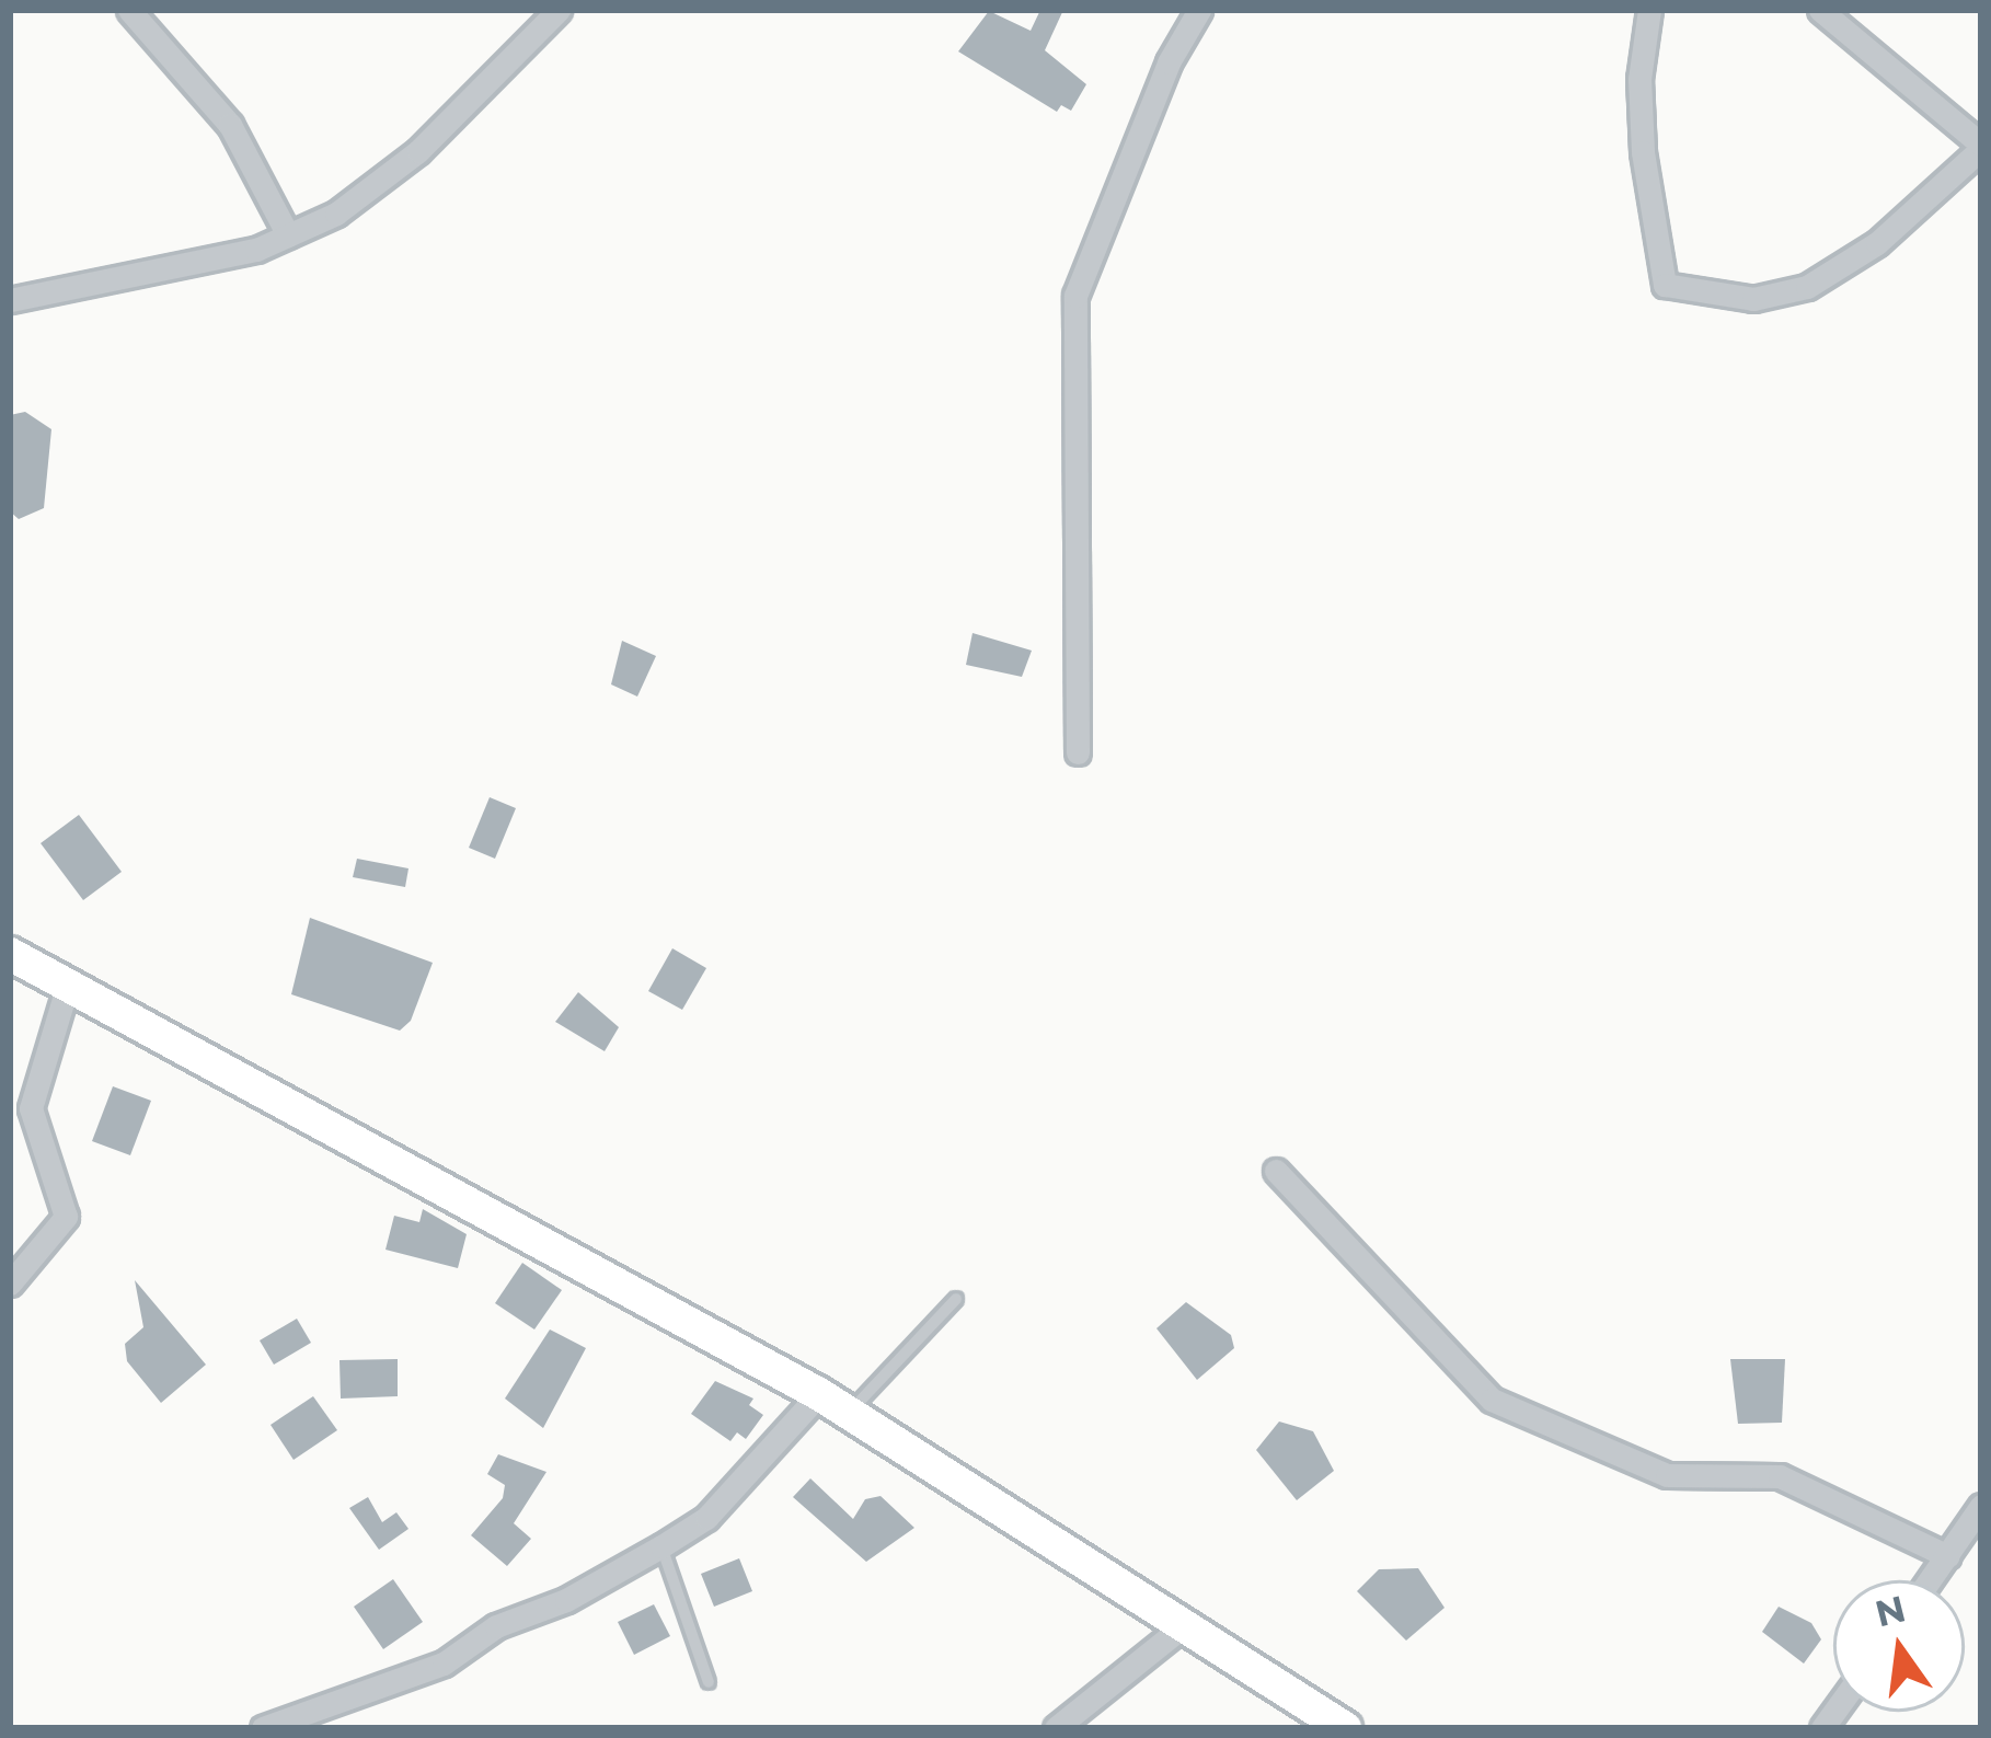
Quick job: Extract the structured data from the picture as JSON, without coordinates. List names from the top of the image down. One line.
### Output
{"north":"top"}
